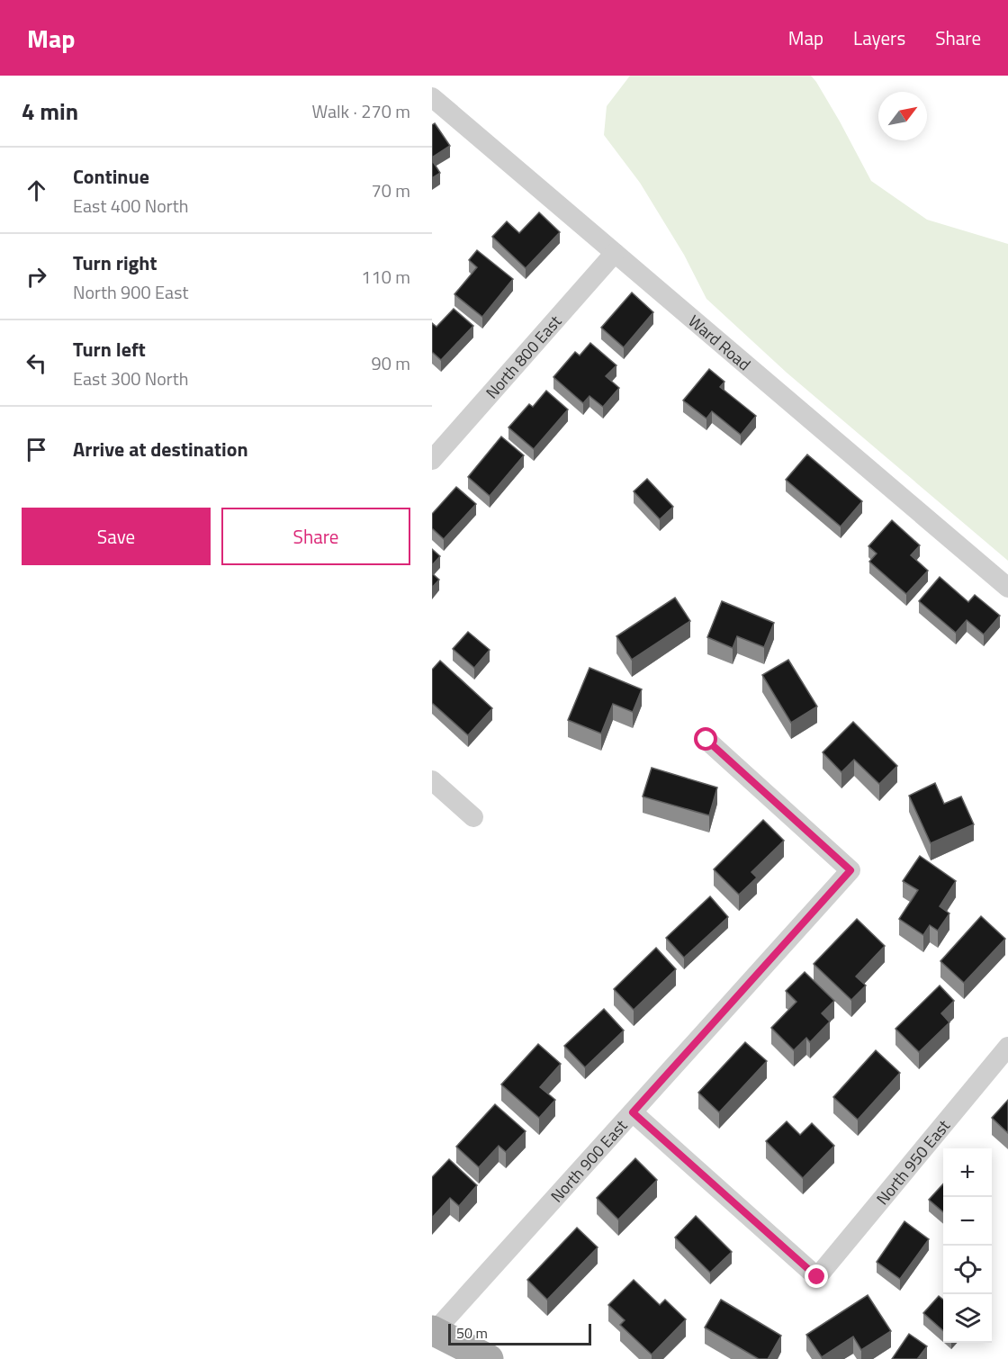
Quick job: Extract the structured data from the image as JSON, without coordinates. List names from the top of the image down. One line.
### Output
{"streets":{"street":["Ward Road","North 800 East","North 900 East","North 950 East"]},"crossings":[["Ward Road","North 800 East"],["North 900 East","North 950 East"]],"scale_bar":"50 m","north":"top right","page":{"header":"Map","nav":["Map","Layers","Share"],"heading":["4 min","Walk · 270 m"],"list":[["Continue","East 400 North","70 m"],["Turn right","North 900 East","110 m"],["Turn left","East 300 North","90 m"],"Arrive at destination"],"buttons":["Save","Share"],"map_buttons":["+","−"],"scale":"50 m"}}
